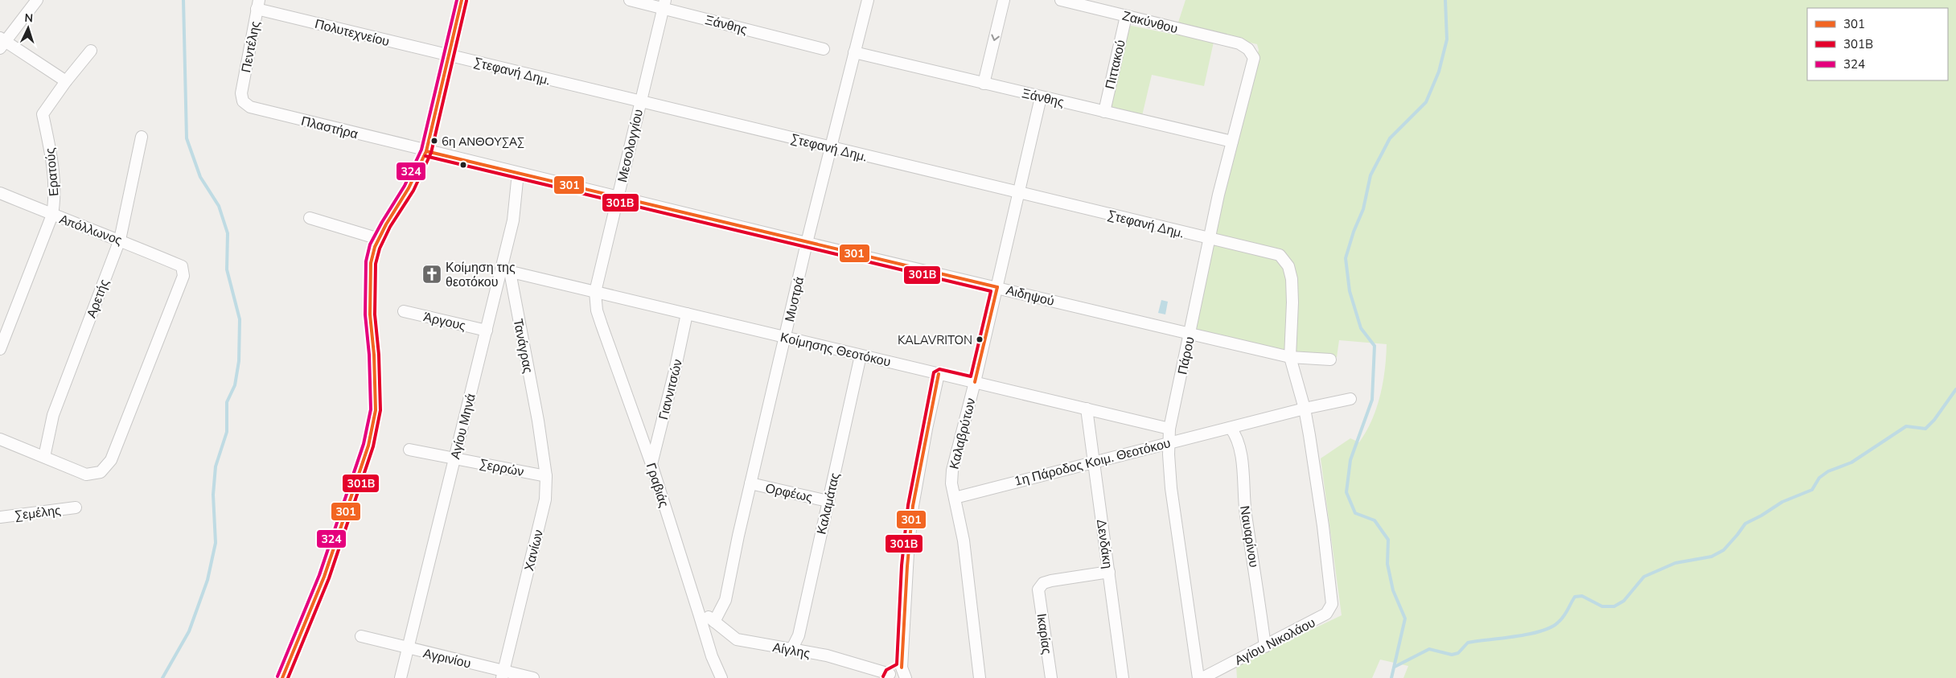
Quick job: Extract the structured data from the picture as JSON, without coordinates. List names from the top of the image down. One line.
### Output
{"streets":{"street":["Ζακύνθου","Ξάνθης","Πολυτεχνείου","Πεντέλης","Πιττακού","Στεφανή Δημ.","Πλαστήρα","Μεσολογγίου","Ερατούς","Απόλλωνος","Αιδηψού","Αρετής","Μυστρά","Άργους","Τανάγρας","Κοίμησης Θεοτόκου","Πάρου","Γιαννιτσών","Αγίου Μηνά","Καλαβρύτων","1η Πάροδος Κοιμ. Θεοτόκου","Σερρών","Γραβιάς","Ορφέως","Καλαμάτας","Σεμέλης","Ναυαρίνου","Δενδάκη","Χανίων","Ικαρίας","Αγίου Νικολάου","Αίγλης","Αγρινίου"]},"crossings":[["Ζακύνθου","Πιττακού"],["Ζακύνθου","Πάρου"],["Ξάνθης","Πιττακού"],["Ξάνθης","Μεσολογγίου"],["Ξάνθης","Μυστρά"],["Ξάνθης","Πάρου"],["Ξάνθης","Καλαβρύτων"],["Πολυτεχνείου","Πεντέλης"],["Πολυτεχνείου","Στεφανή Δημ."],["Πεντέλης","Πλαστήρα"],["Στεφανή Δημ.","Μεσολογγίου"],["Στεφανή Δημ.","Αιδηψού"],["Στεφανή Δημ.","Μυστρά"],["Στεφανή Δημ.","Πάρου"],["Στεφανή Δημ.","Καλαβρύτων"],["Στεφανή Δημ.","1η Πάροδος Κοιμ. Θεοτόκου"],["Στεφανή Δημ.","Αγίου Νικολάου"],["Πλαστήρα","Αιδηψού"],["Μεσολογγίου","Αιδηψού"],["Μεσολογγίου","Κοίμησης Θεοτόκου"],["Μεσολογγίου","Γραβιάς"],["Ερατούς","Απόλλωνος"],["Απόλλωνος","Αρετής"],["Αιδηψού","Μυστρά"],["Αιδηψού","Πάρου"],["Αιδηψού","Αγίου Μηνά"],["Αιδηψού","Καλαβρύτων"],["Μυστρά","Κοίμησης Θεοτόκου"],["Μυστρά","Ορφέως"],["Μυστρά","Αίγλης"],["Άργους","Αγίου Μηνά"],["Τανάγρας","Κοίμησης Θεοτόκου"],["Τανάγρας","Αγίου Μηνά"],["Τανάγρας","Χανίων"],["Κοίμησης Θεοτόκου","Πάρου"],["Κοίμησης Θεοτόκου","Γιαννιτσών"],["Κοίμησης Θεοτόκου","Αγίου Μηνά"],["Κοίμησης Θεοτόκου","Καλαβρύτων"],["Κοίμησης Θεοτόκου","Γραβιάς"],["Κοίμησης Θεοτόκου","Καλαμάτας"],["Κοίμησης Θεοτόκου","Δενδάκη"],["Πάρου","1η Πάροδος Κοιμ. Θεοτόκου"],["Γιαννιτσών","Γραβιάς"],["Αγίου Μηνά","Σερρών"],["Αγίου Μηνά","Αγρινίου"],["Καλαβρύτων","1η Πάροδος Κοιμ. Θεοτόκου"],["1η Πάροδος Κοιμ. Θεοτόκου","Ναυαρίνου"],["1η Πάροδος Κοιμ. Θεοτόκου","Δενδάκη"],["Σερρών","Χανίων"],["Γραβιάς","Αίγλης"],["Ορφέως","Καλαμάτας"],["Καλαμάτας","Αίγλης"],["Ναυαρίνου","Αγίου Νικολάου"],["Δενδάκη","Ικαρίας"],["Χανίων","Αγρινίου"]],"places":{"other":["6η ΑΝΘΟΥΣΑΣ","KALAVRITON"],"church":["Κοίμηση της θεοτόκου"]},"lines":["transit line 301","transit line 324","transit line 301B"],"legend":["301","301B","324"],"north":"top"}
